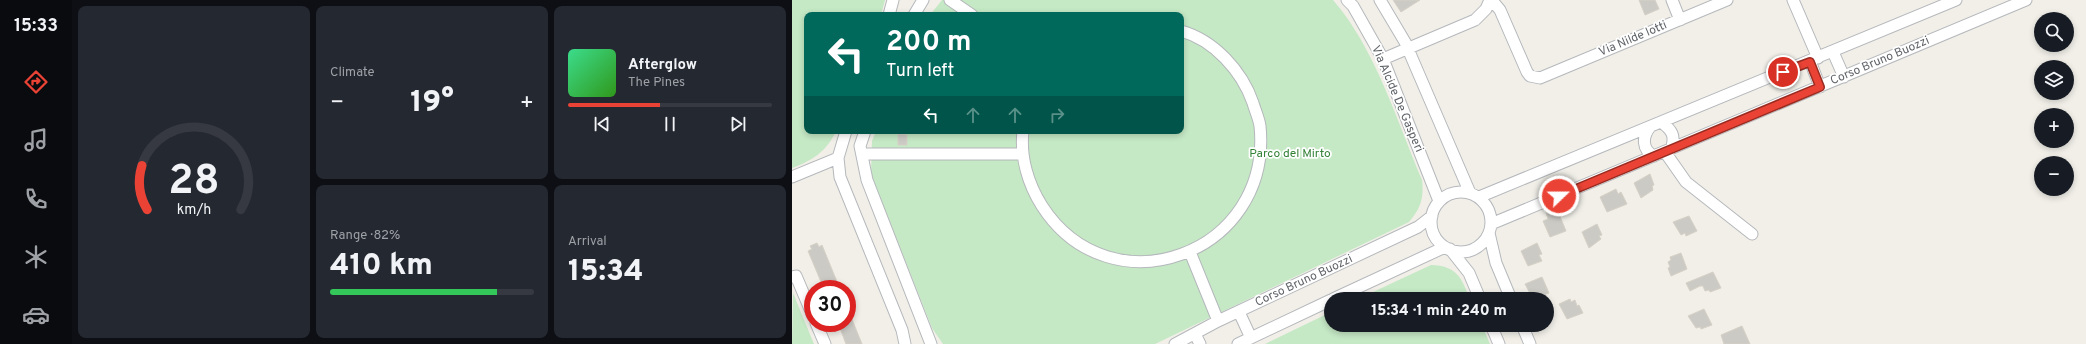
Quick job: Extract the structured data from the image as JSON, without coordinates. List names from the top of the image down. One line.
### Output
{"streets":{"street":["Via Nilde Iotti","Corso Bruno Buozzi","Via Alcide De Gasperi"]},"crossings":[["Corso Bruno Buozzi","Via Alcide De Gasperi"]],"parks":["Parco del Mirto"],"page":{"tabs":"15:33","tile":["Climate",["Range · 82%","410 km"],["Arrival","15:34"]],"map_buttons":["+","−"],"turn":["200 m","Turn left"],"song":["Afterglow","The Pines"],"heat":["−","19°","+"],"limit":"30","trip":"15:34 · 1 min · 240 m","gauge":["28","km/h"]}}
